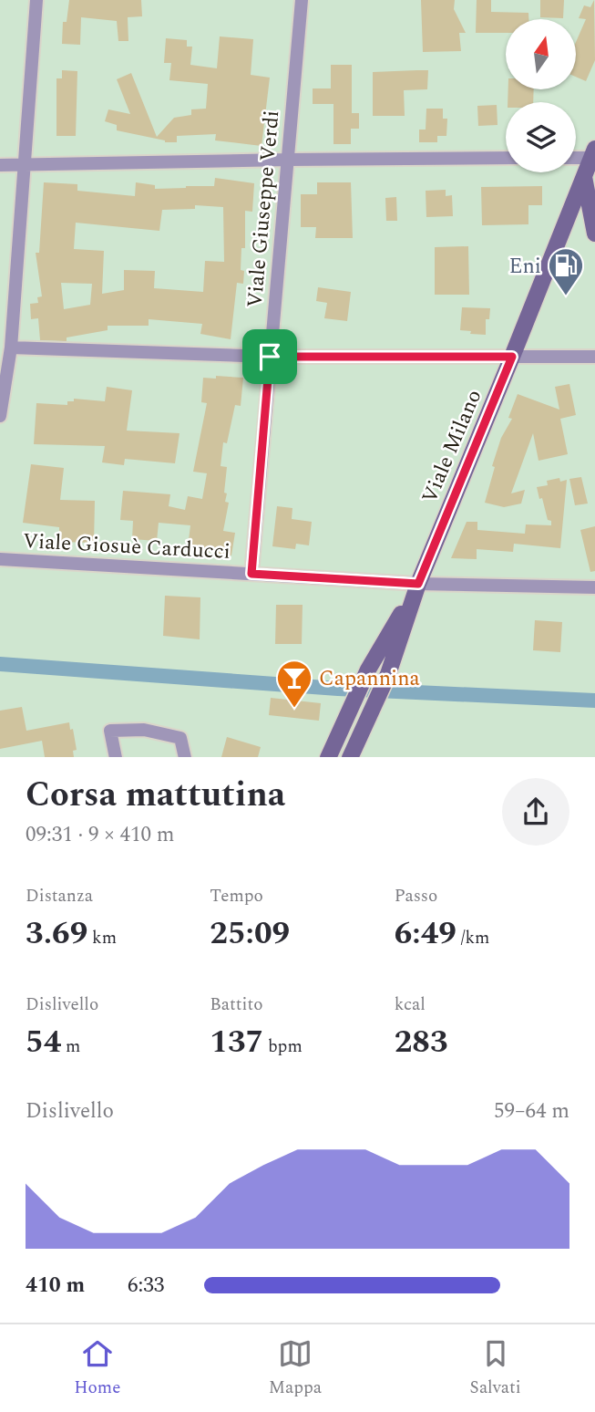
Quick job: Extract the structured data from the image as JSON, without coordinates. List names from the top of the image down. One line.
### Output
{"streets":{"street":["Viale Giuseppe Verdi","Viale Milano","Viale Giosuè Carducci"]},"crossings":[["Viale Giuseppe Verdi","Viale Giosuè Carducci"],["Viale Milano","Viale Giosuè Carducci"]],"places":{"fuel station":["Eni"],"bar":["Capannina"]},"north":"top","page":{"heading":["Corsa mattutina","09:31 · 9 × 410 m"],"stats":[["Distanza","3.69 km"],["Tempo","25:09"],["Passo","6:49 /km"],["Dislivello","54 m"],["Battito","137 bpm"],["kcal","283"]],"chart":["Dislivello","59–64 m"],"list":[{"name":"410 m","note":"6:33"}],"tabs":["Home","Mappa","Salvati"]}}
